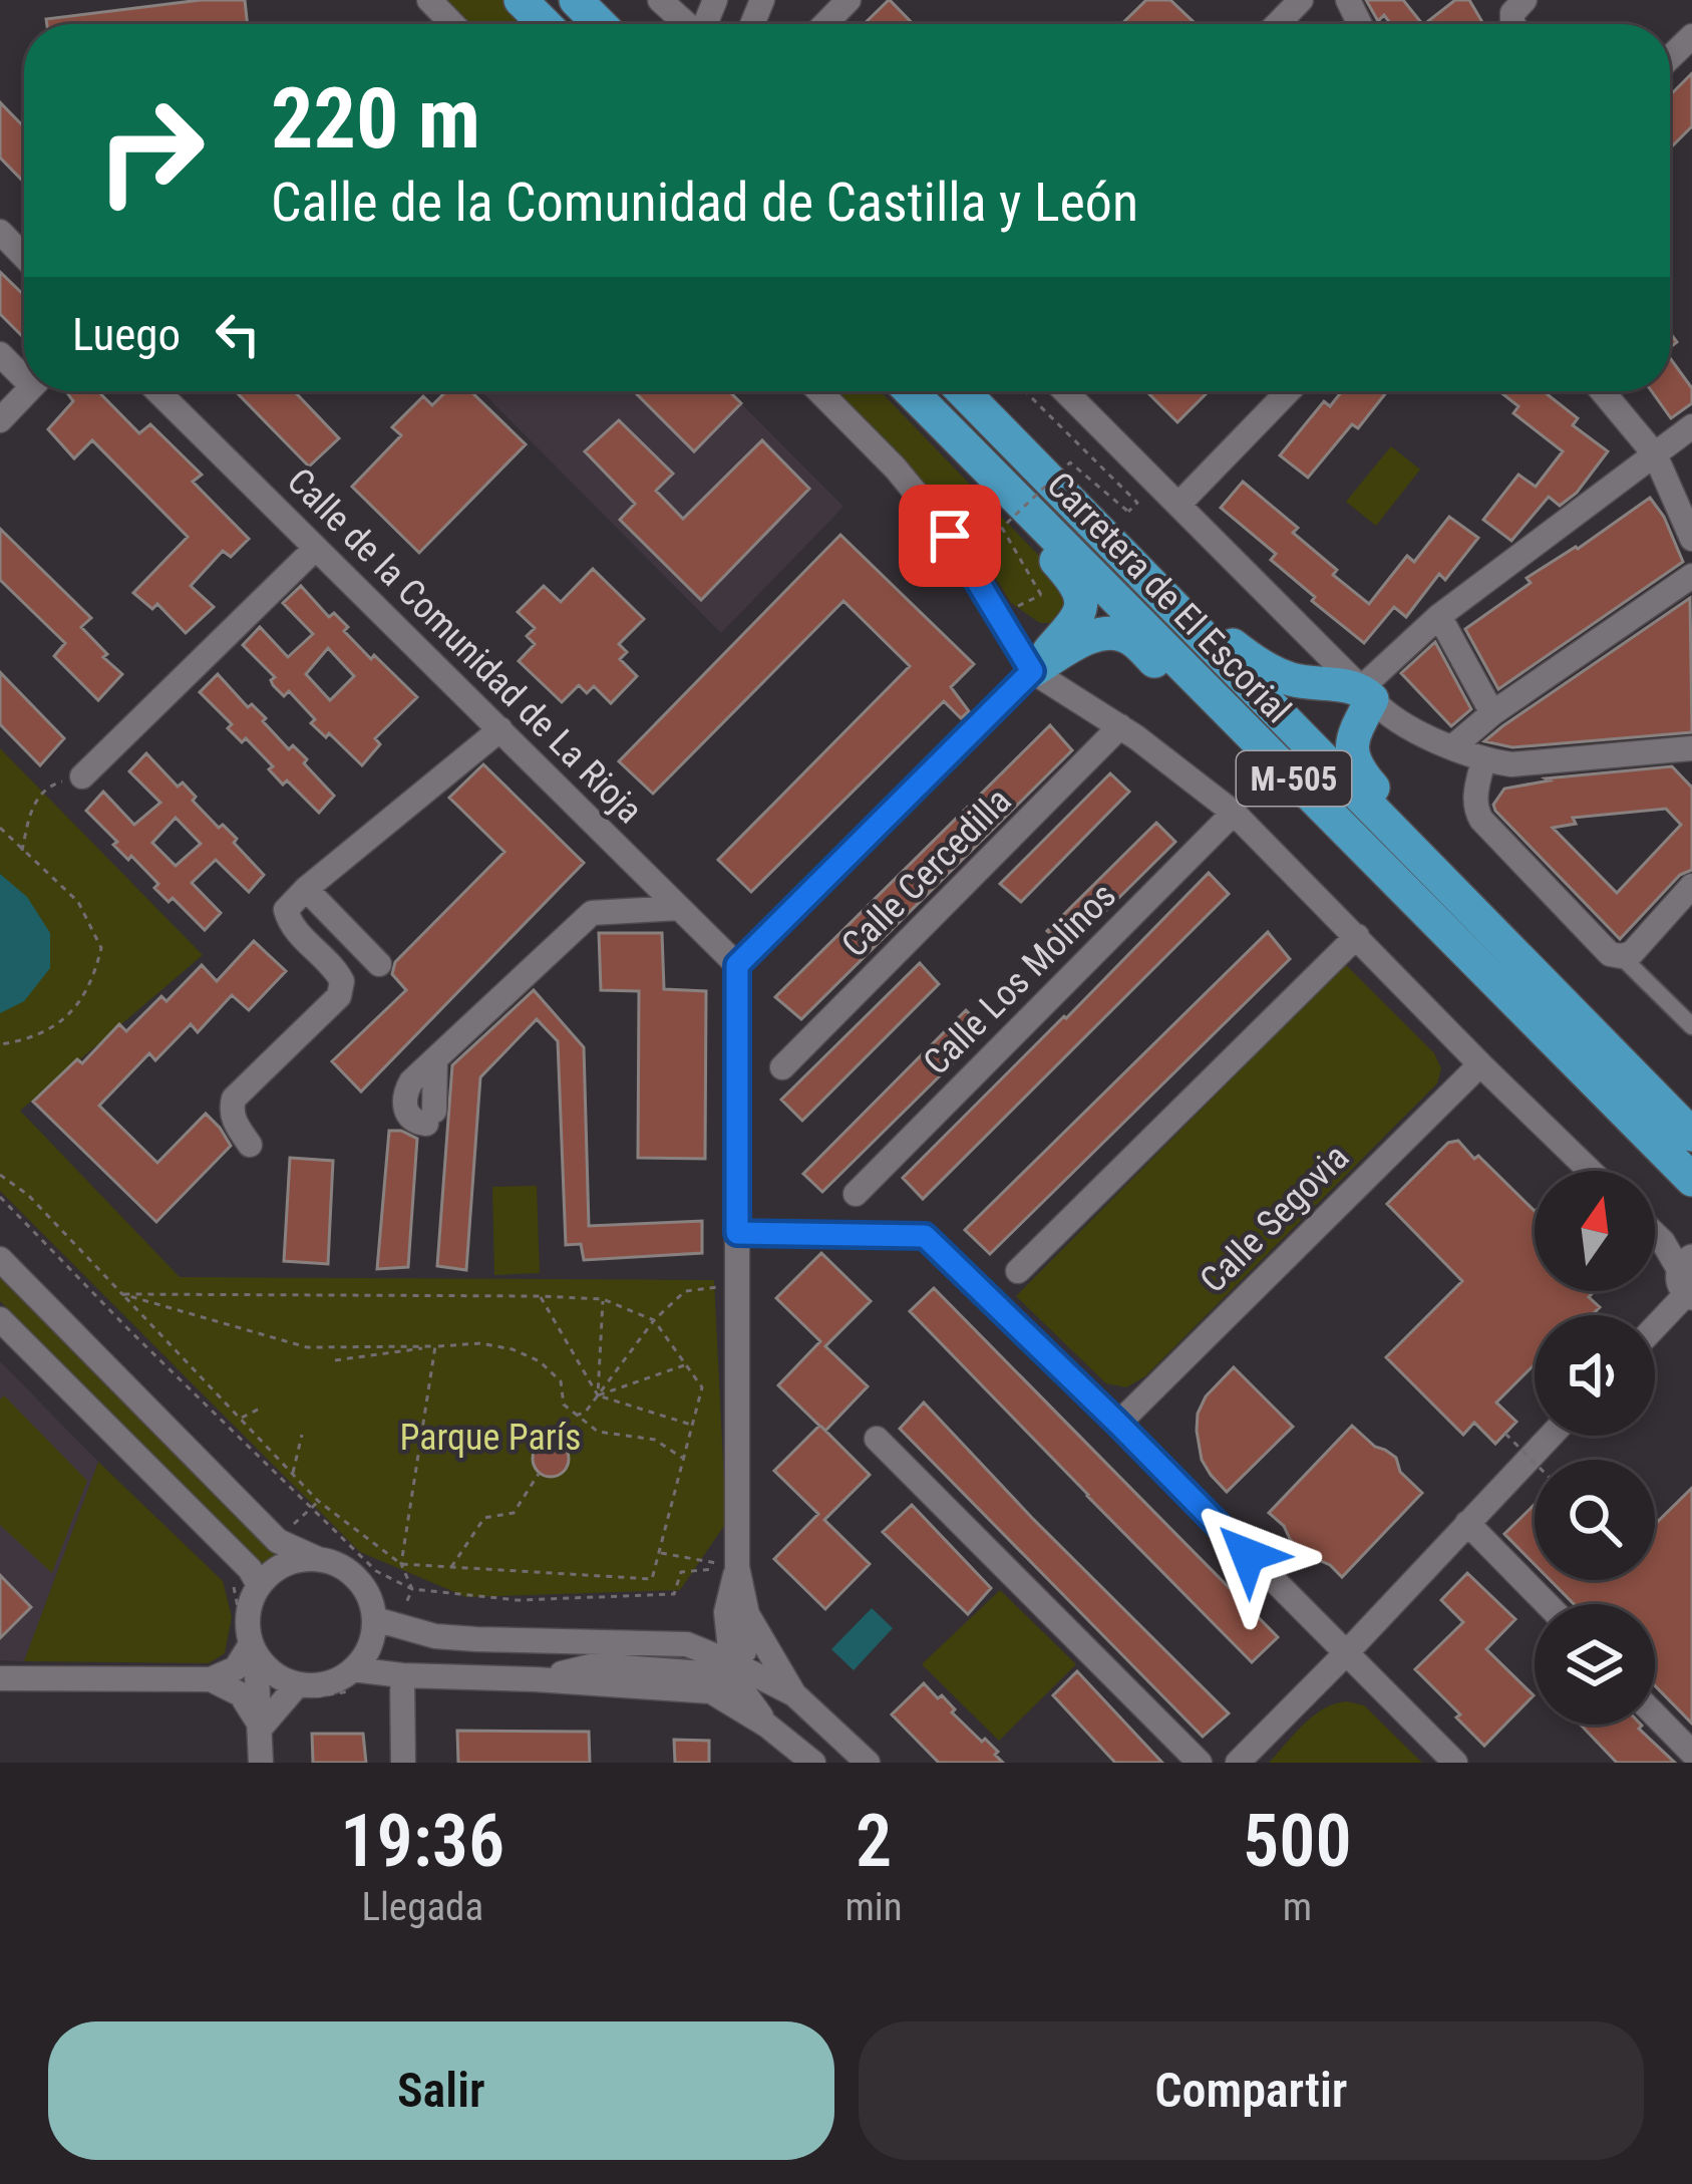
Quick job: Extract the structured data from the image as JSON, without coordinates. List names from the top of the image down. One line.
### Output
{"streets":{"highway":["Carretera de El Escorial","M-505"],"street":["Calle de la Comunidad de La Rioja","Calle Cercedilla","Calle Los Molinos","Calle Segovia"]},"crossings":[["Carretera de El Escorial","M-505"]],"parks":["Parque París"],"north":"top","page":{"turn":["220 m","Calle de la Comunidad de Castilla y León"],"then":"Luego","eta":["19:36","Llegada","2","min","500","m"],"buttons":["Salir","Compartir"]}}
